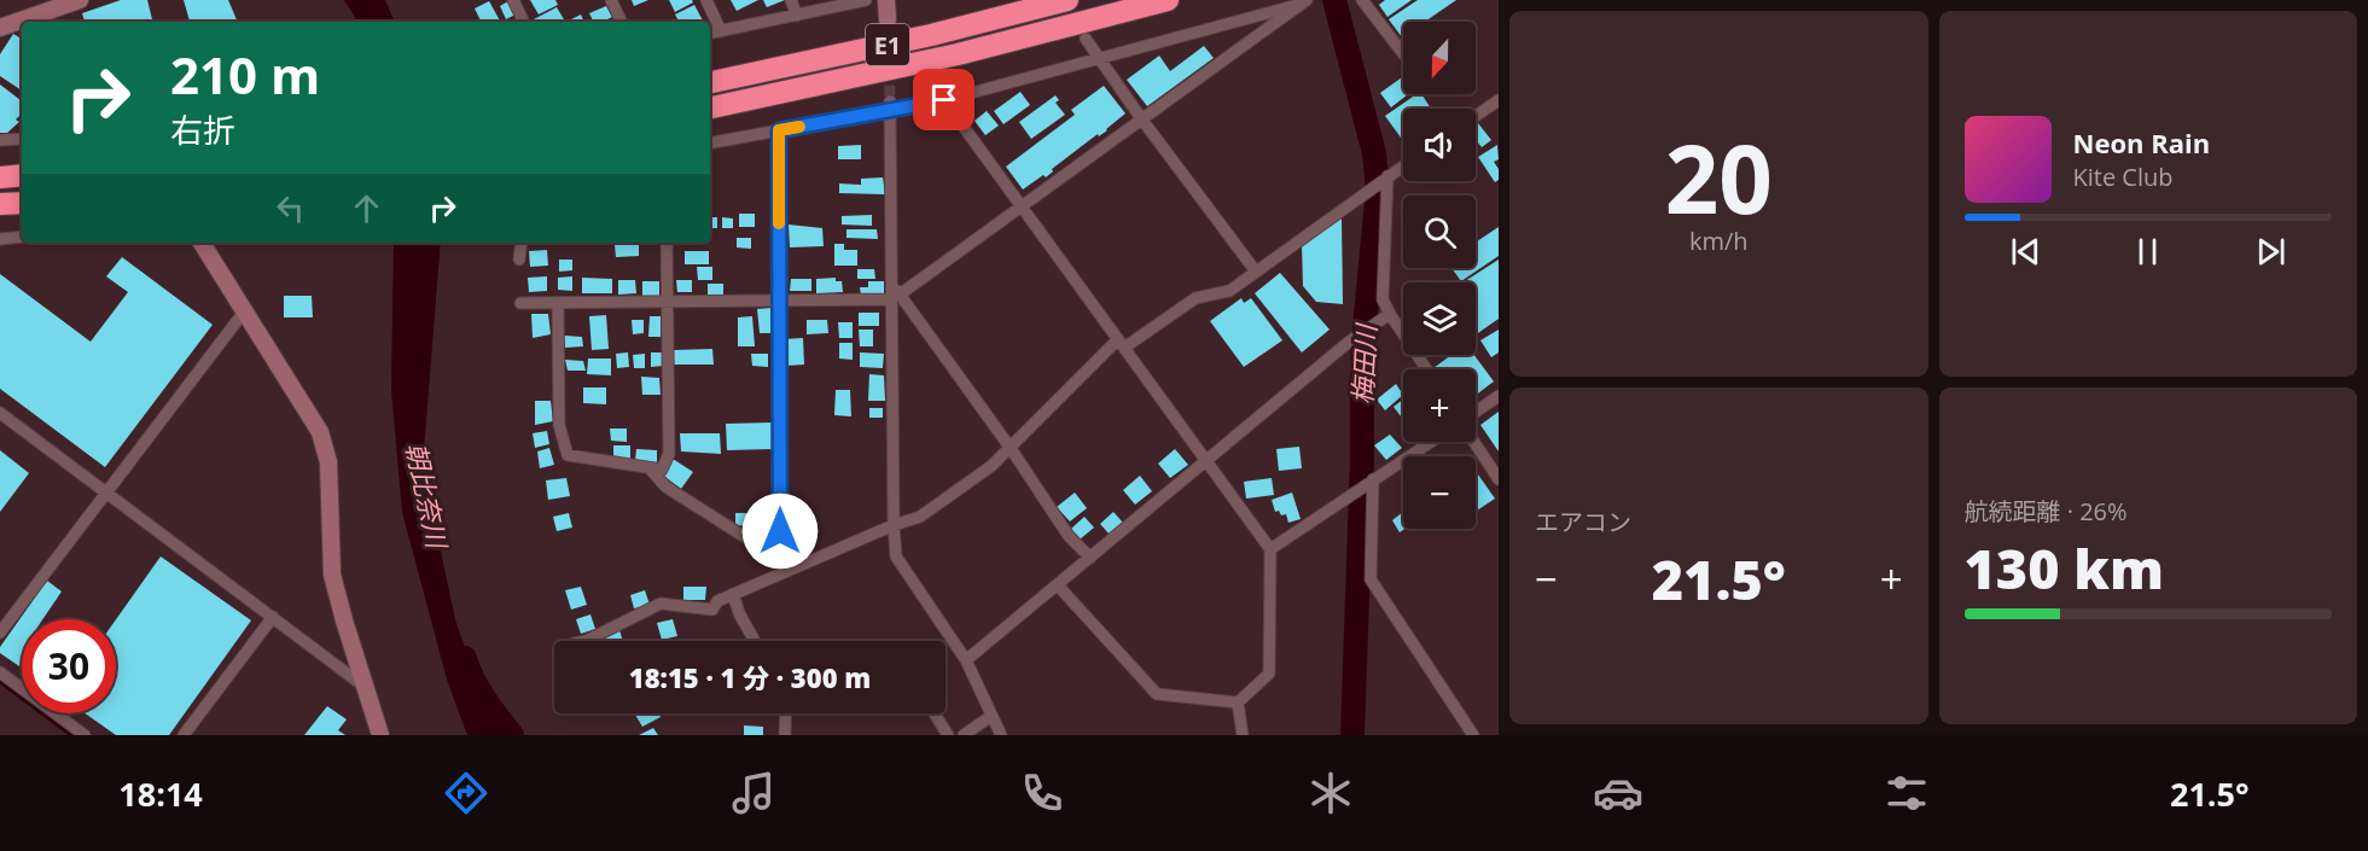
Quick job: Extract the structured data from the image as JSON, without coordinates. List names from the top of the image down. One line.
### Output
{"streets":{"highway":["E1"]},"water":["梅田川","朝比奈川"],"north":"bottom","page":{"tile":[["20","km/h"],"エアコン",["航続距離 · 26%","130 km"]],"map_buttons":["+","−"],"turn":["210 m","右折"],"song":["Neon Rain","Kite Club"],"heat":["−","21.5°","+"],"limit":"30","trip":"18:15 · 1 分 · 300 m","tabs":["18:14","21.5°"]}}
